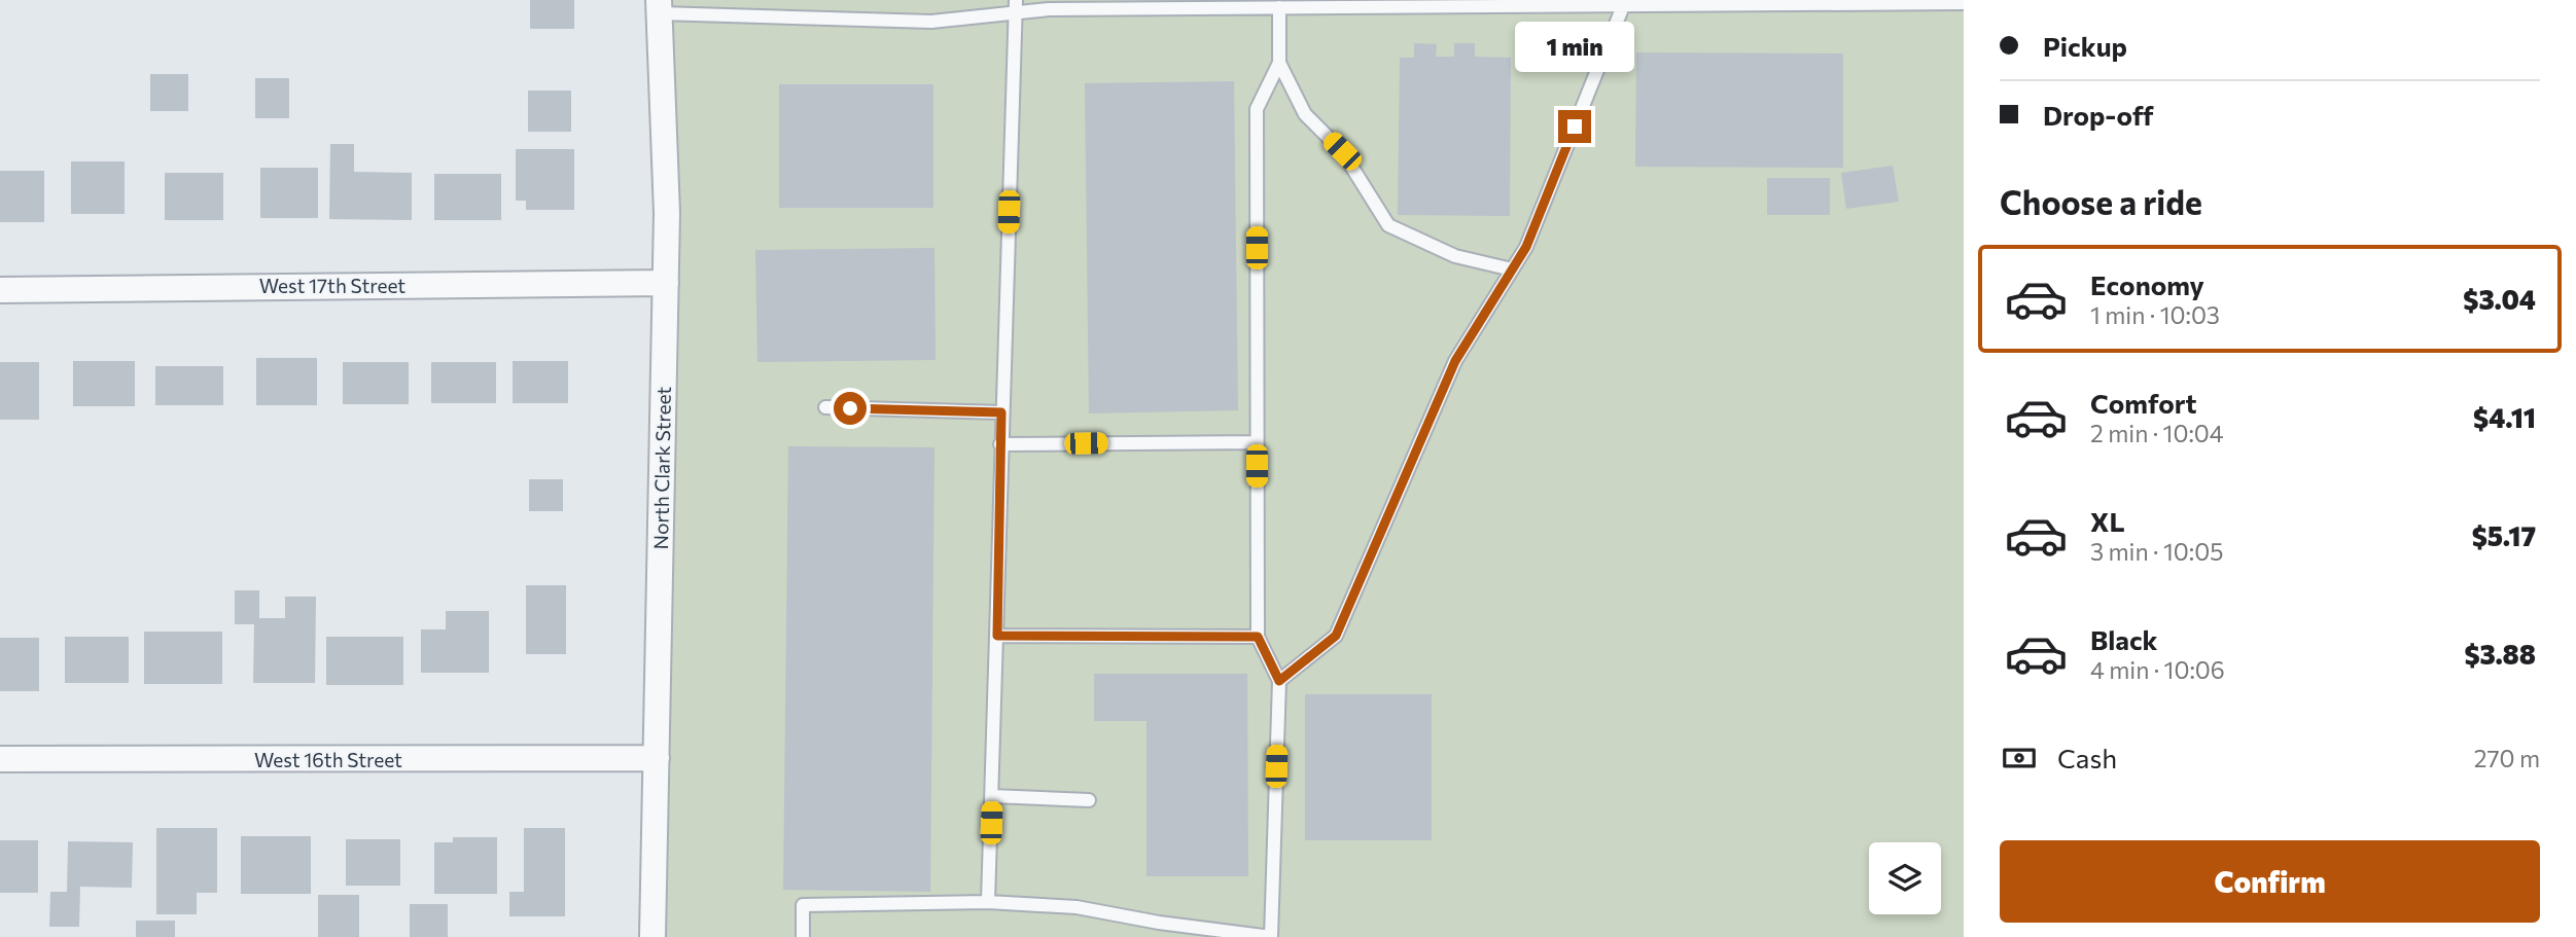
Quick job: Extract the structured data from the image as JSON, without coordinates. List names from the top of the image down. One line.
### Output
{"streets":{"street":["West 17th Street","North Clark Street","West 16th Street"]},"crossings":[["West 17th Street","North Clark Street"],["North Clark Street","West 16th Street"]],"page":{"banner":["Pickup","Drop-off"],"bubble":"1 min","heading":"Choose a ride","list":[{"name":"Economy","note":"1 min · 10:03","value":"$3.04"},{"name":"Comfort","note":"2 min · 10:04","value":"$4.11"},{"name":"XL","note":"3 min · 10:05","value":"$5.17"},{"name":"Black","note":"4 min · 10:06","value":"$3.88"}],"pay":["Cash","270 m"],"buttons":"Confirm"}}
